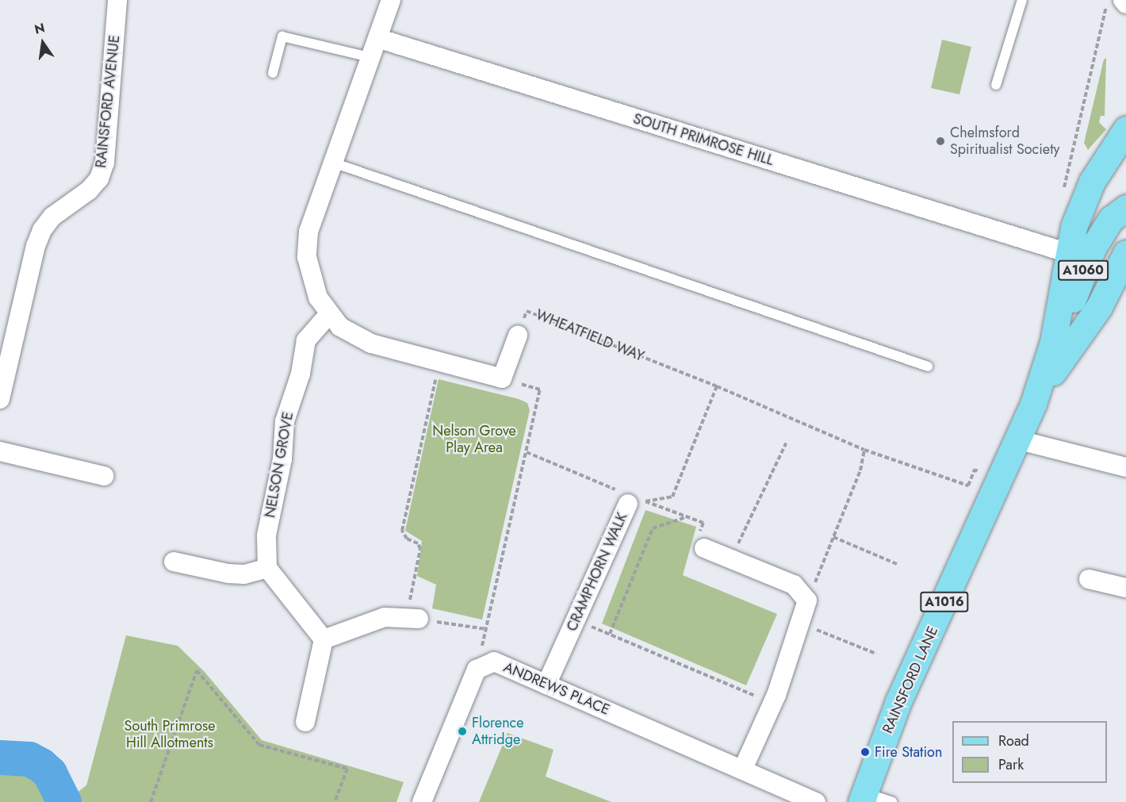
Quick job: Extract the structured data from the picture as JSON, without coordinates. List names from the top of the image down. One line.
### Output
{"streets":{"main road":["A1060","A1016","RAINSFORD LANE"],"street":["RAINSFORD AVENUE","SOUTH PRIMROSE HILL","WHEATFIELD WAY","NELSON GROVE","CRAMPHORN WALK","ANDREWS PLACE"]},"crossings":[["SOUTH PRIMROSE HILL","RAINSFORD LANE"],["A1060","RAINSFORD LANE"],["WHEATFIELD WAY","CRAMPHORN WALK"],["WHEATFIELD WAY","RAINSFORD LANE"],["CRAMPHORN WALK","ANDREWS PLACE"]],"parks":["Nelson Grove Play Area","South Primrose Hill Allotments"],"places":["Chelmsford Spiritualist Society","Florence Attridge","Fire Station"],"legend":["Road","Park"],"north":"top"}
